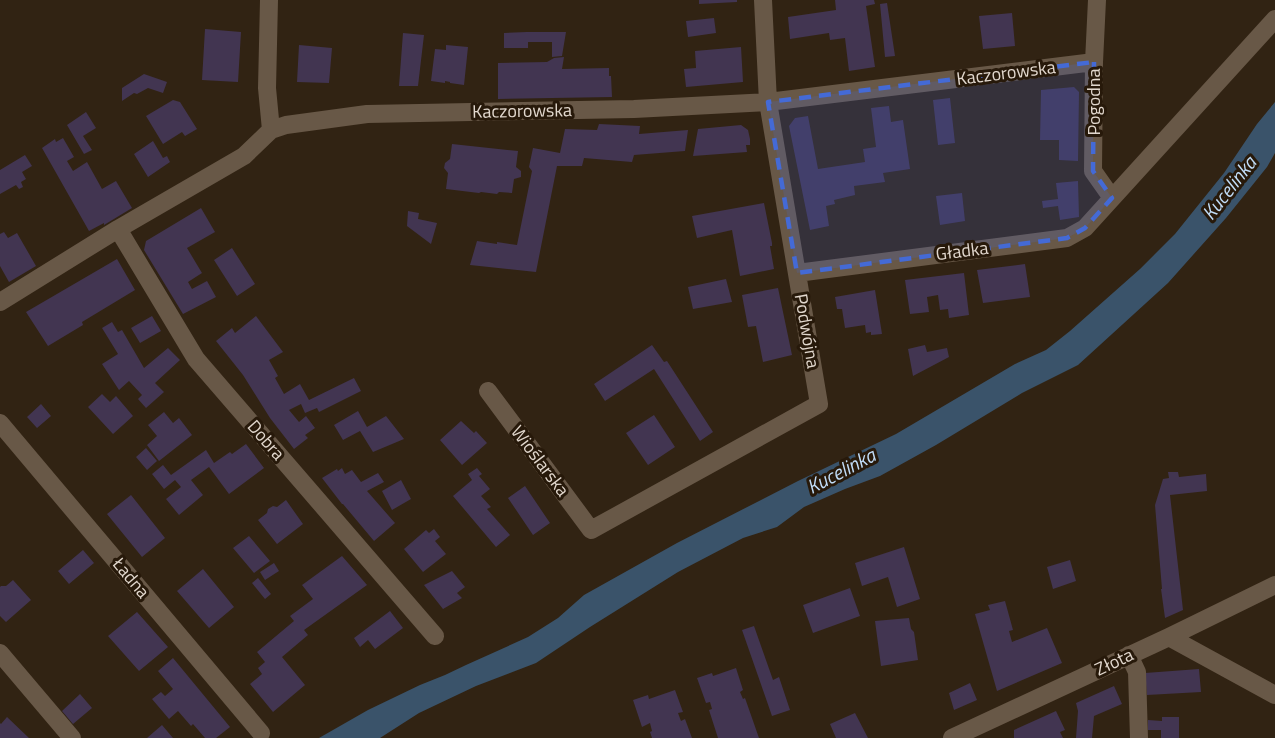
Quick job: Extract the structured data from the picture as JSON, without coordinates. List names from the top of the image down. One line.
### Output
{"streets":{"street":["Kaczorowska","Pogodna","Gładka","Podwójna","Dobra","Wioślarska","Ładna","Złota"]},"crossings":[["Kaczorowska","Pogodna"],["Kaczorowska","Podwójna"],["Kaczorowska","Dobra"],["Pogodna","Gładka"],["Gładka","Podwójna"],["Podwójna","Wioślarska"]],"water":["Kucelinka"]}
